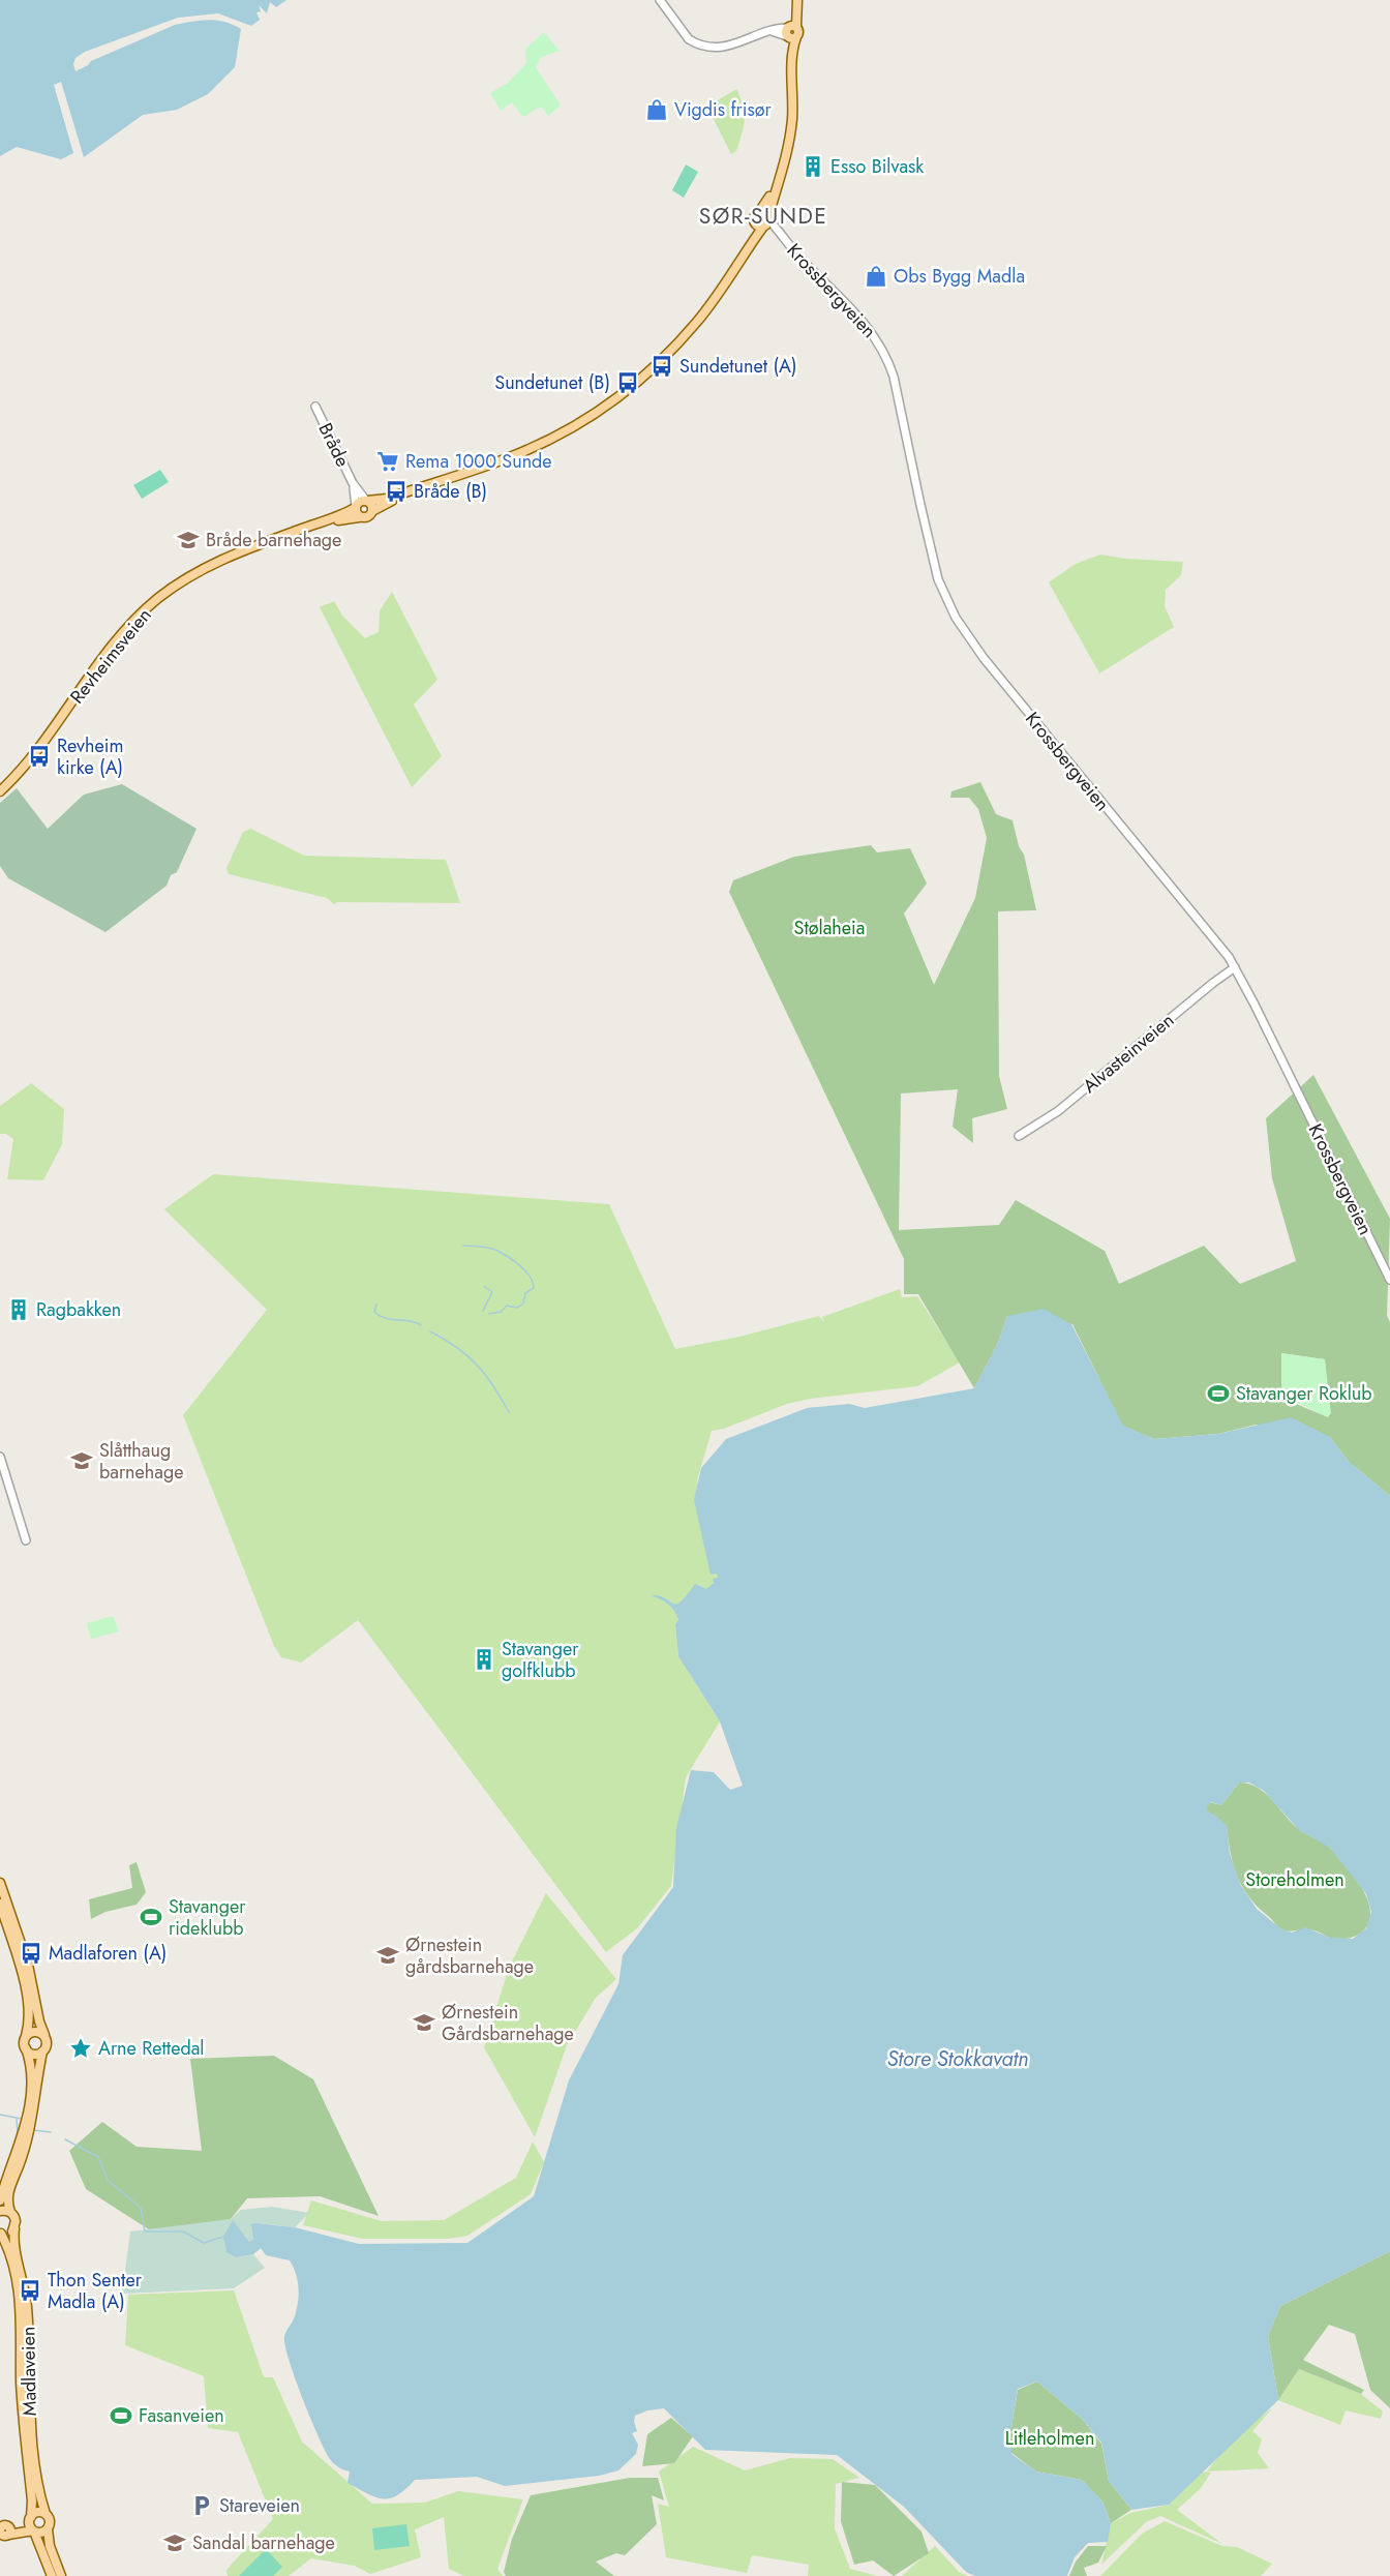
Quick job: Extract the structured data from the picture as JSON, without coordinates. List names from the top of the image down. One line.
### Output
{"streets":{"main road":["Revheimsveien","Madlaveien"],"street":["Krossbergveien","Bråde","Alvasteinveien"]},"crossings":[["Krossbergveien","Alvasteinveien"],["Bråde","Revheimsveien"]],"districts":["SØR-SUNDE"],"water":["Store Stokkavatn"],"parks":["Stølaheia","Storeholmen","Litleholmen"],"places":{"shop":["Vigdis frisør","Obs Bygg Madla"],"building":["Esso Bilvask","Ragbakken","Stavanger golfklubb"],"bus stop":["Sundetunet (A)","Sundetunet (B)","Bråde (B)","Revheim kirke (A)","Madlaforen (A)","Thon Senter Madla (A)"],"supermarket":["Rema 1000 Sunde"],"school or university":["Bråde barnehage","Slåtthaug barnehage","Ørnestein gårdsbarnehage","Ørnestein Gårdsbarnehage","Sandal barnehage"],"sports":["Stavanger Roklub","Stavanger rideklubb","Fasanveien"],"place":["Arne Rettedal"],"parking":["Stareveien"]}}
